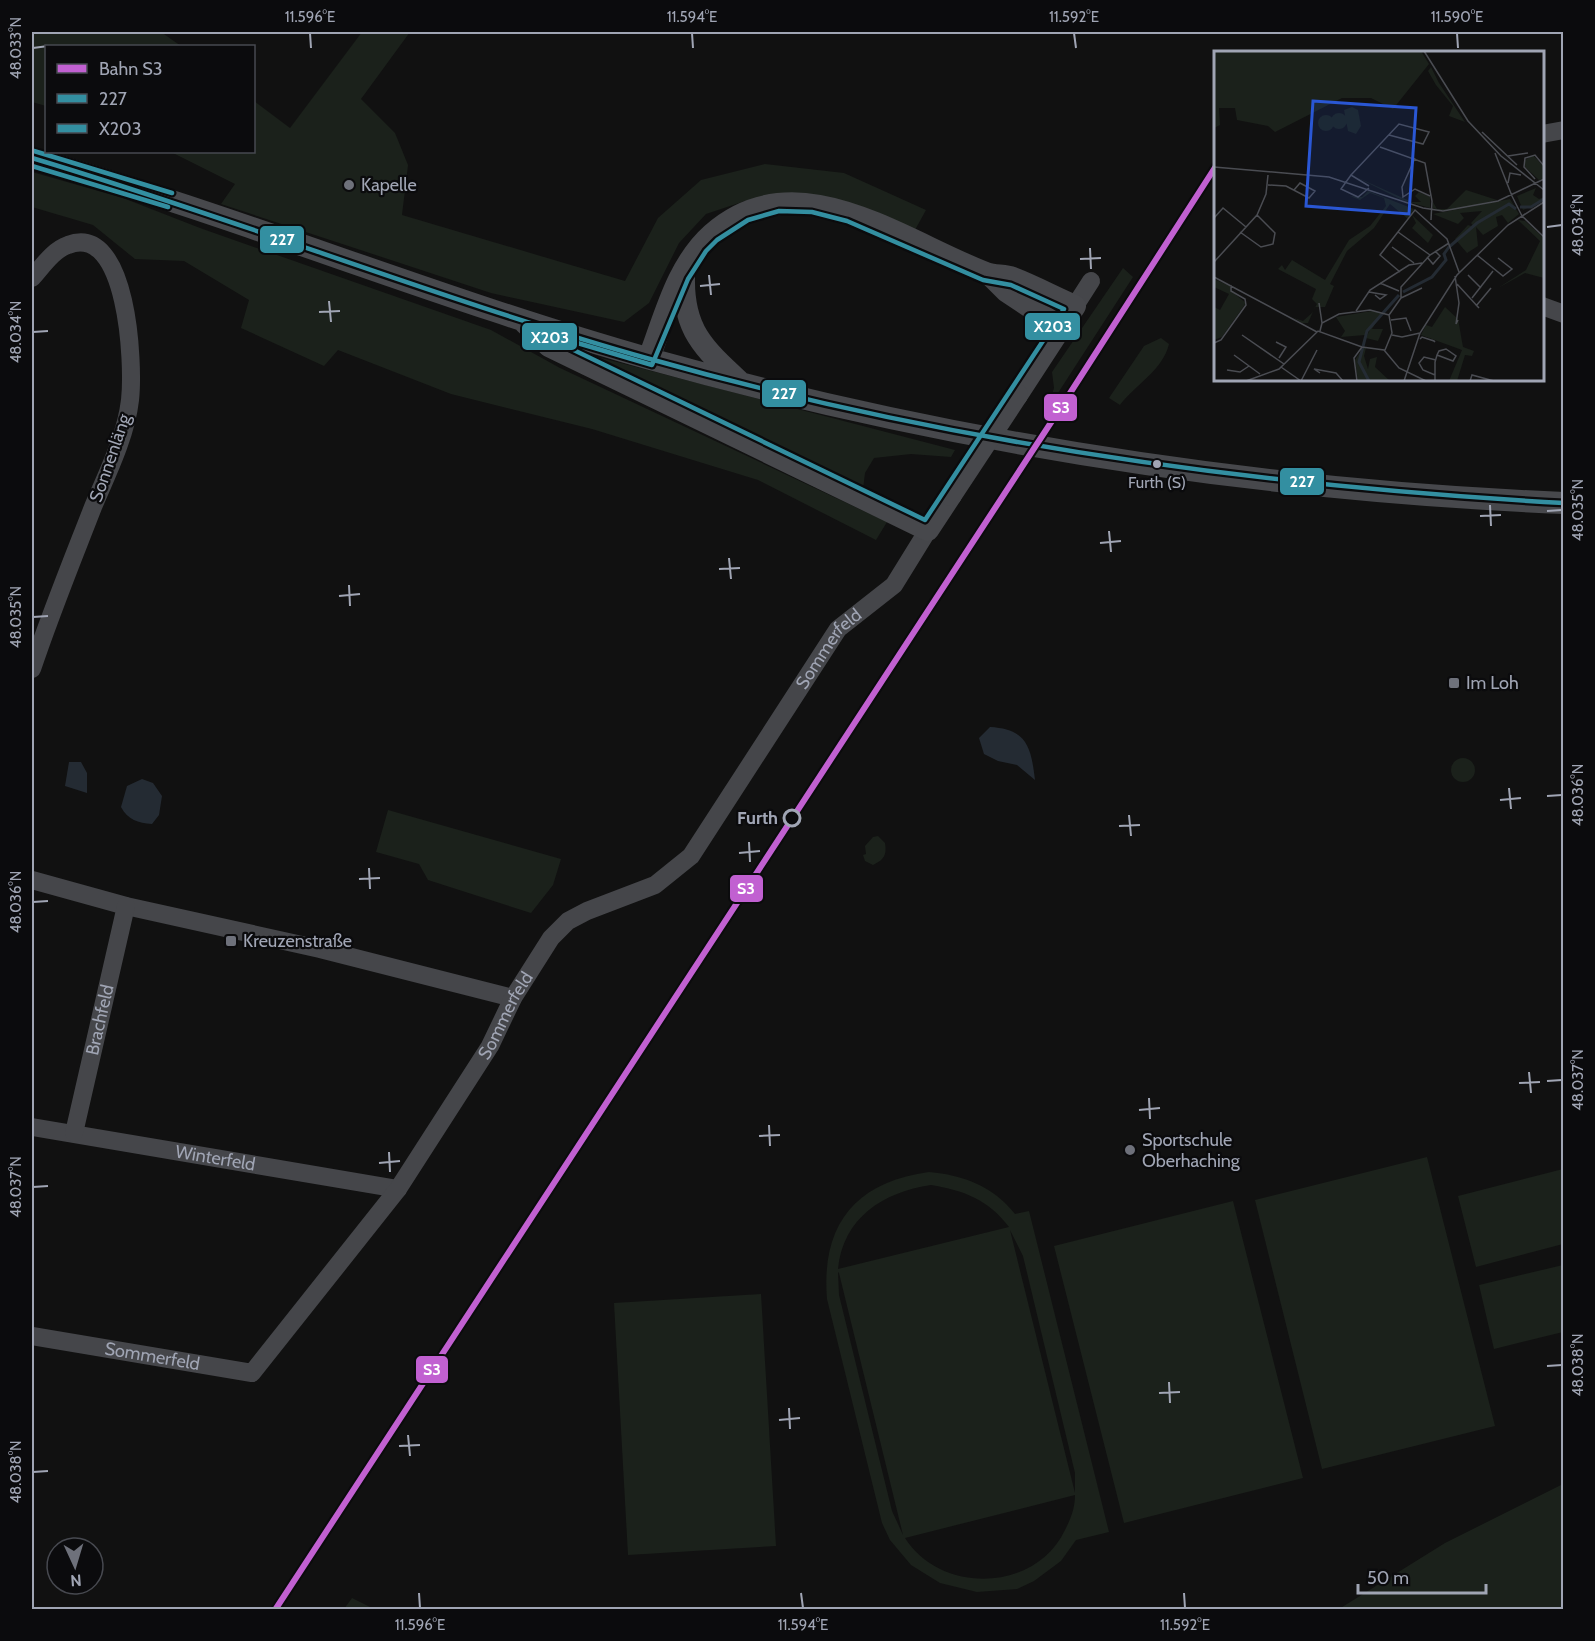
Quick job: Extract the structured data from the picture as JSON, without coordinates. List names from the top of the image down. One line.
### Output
{"streets":{"street":["Sonnenläng","Sommerfeld","Brachfeld","Winterfeld"]},"crossings":[["Sommerfeld","Winterfeld"],["Brachfeld","Winterfeld"]],"places":{"other":["Kapelle","Furth (S)","Furth","Sportschule Oberhaching"],"transit":["Im Loh","Kreuzenstraße"]},"lines":["transit line X203","transit line 227","rail line S3"],"legend":["Bahn S3","227","X203"],"scale_bar":"50 m","north":"bottom","coordinates":["11.596°E","11.594°E","11.592°E","11.590°E","48.033°N","48.034°N","48.035°N","48.036°N","48.037°N","48.038°N"]}
